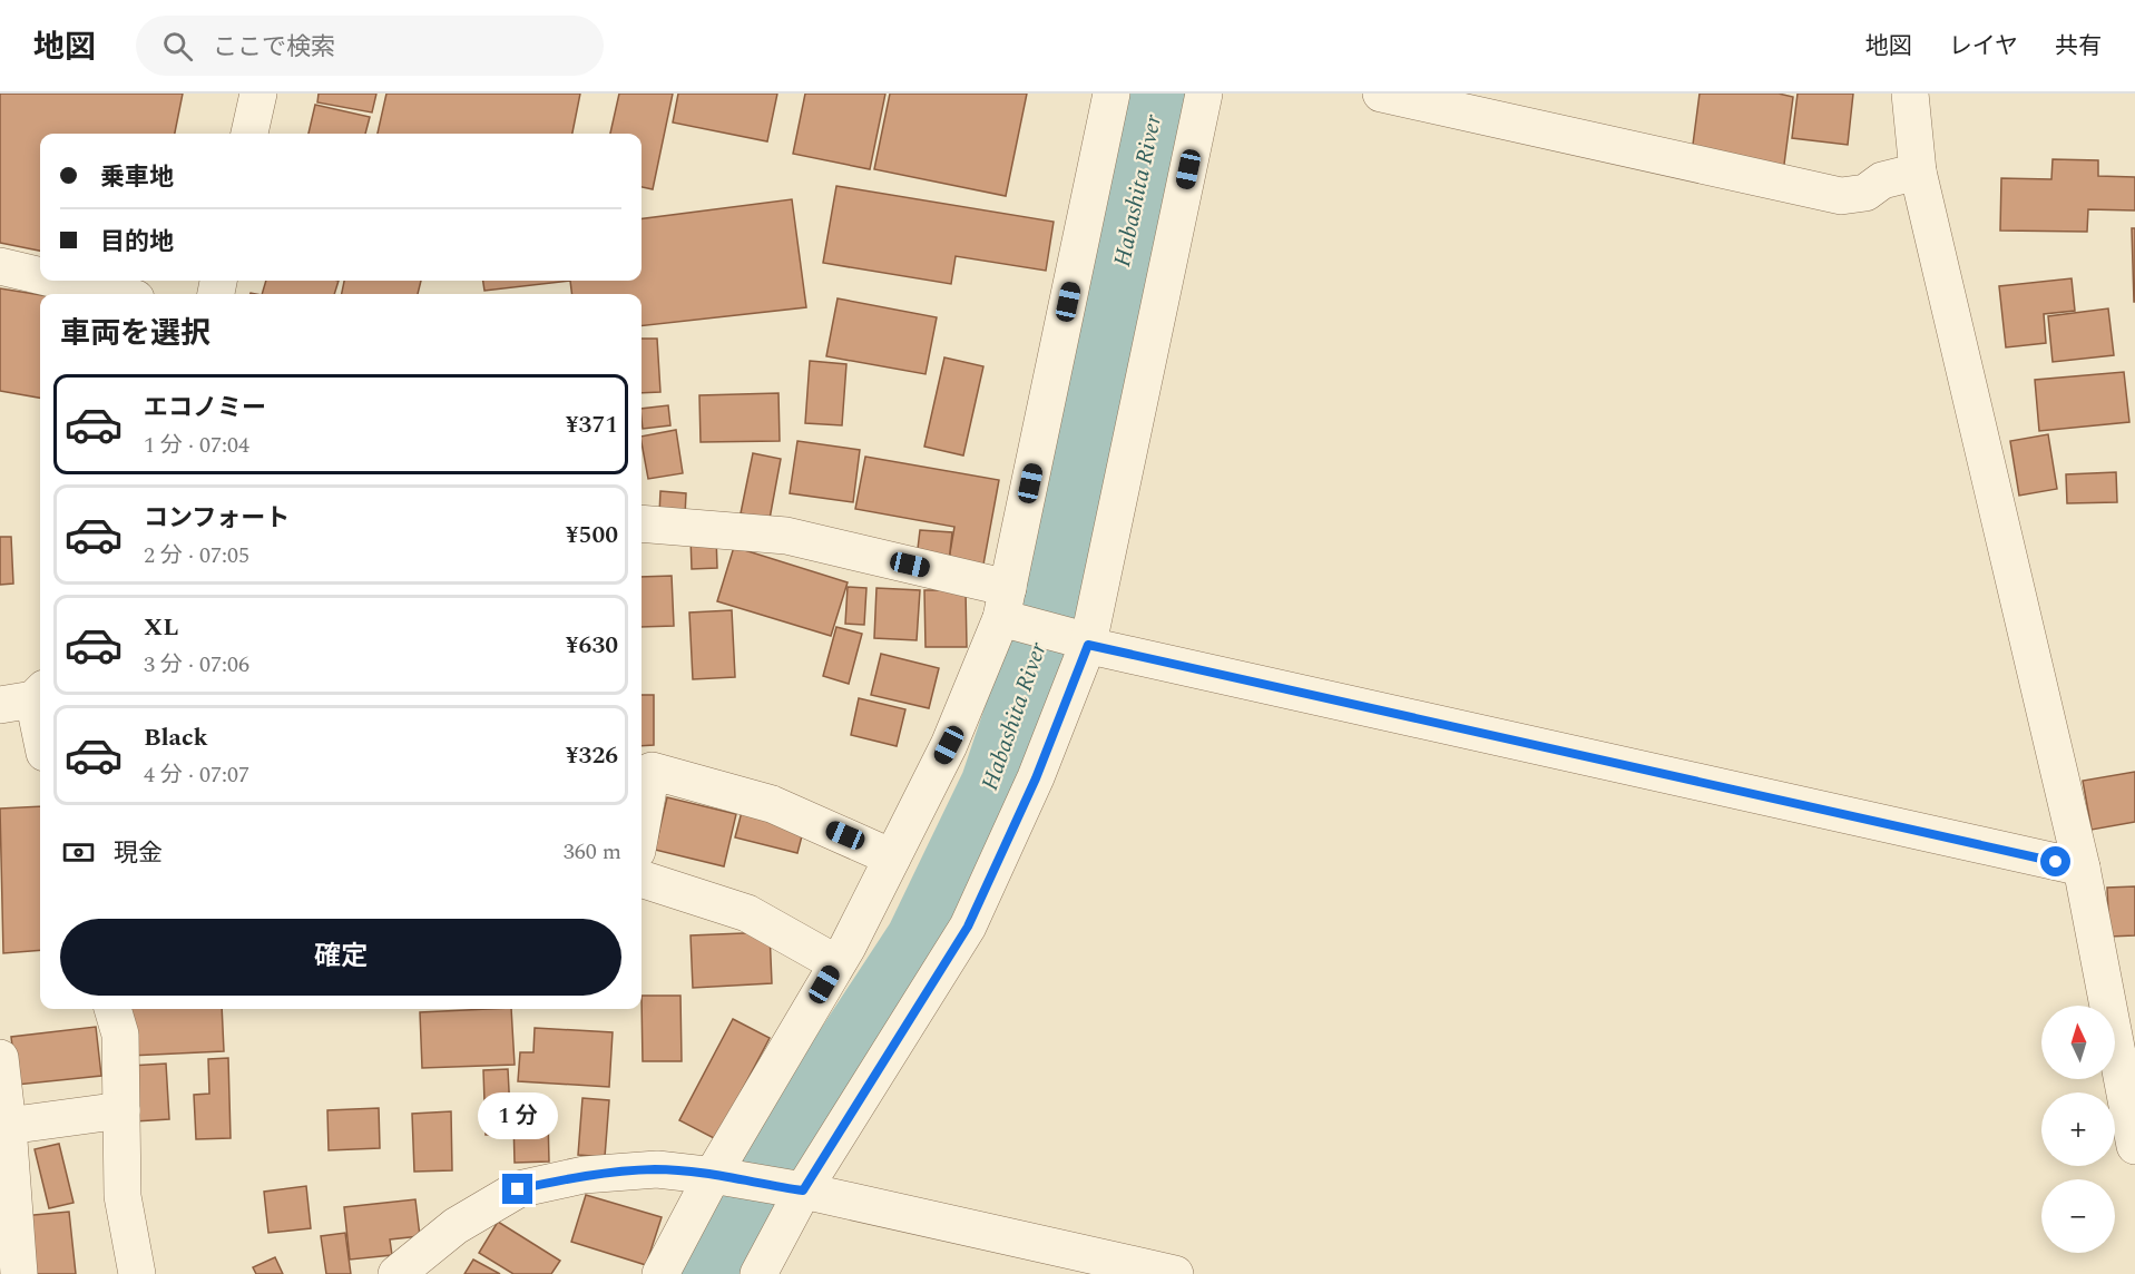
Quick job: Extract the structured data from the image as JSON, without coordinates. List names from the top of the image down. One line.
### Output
{"water":["Habashita River"],"north":"top","page":{"header":"地図","search":"ここで検索","nav":["地図","レイヤ","共有"],"banner":["乗車地","目的地"],"heading":"車両を選択","list":[{"name":"エコノミー","note":"1 分 · 07:04","value":"¥371"},{"name":"コンフォート","note":"2 分 · 07:05","value":"¥500"},{"name":"XL","note":"3 分 · 07:06","value":"¥630"},{"name":"Black","note":"4 分 · 07:07","value":"¥326"}],"pay":["現金","360 m"],"buttons":"確定","map_buttons":["+","−"],"bubble":"1 分"}}
